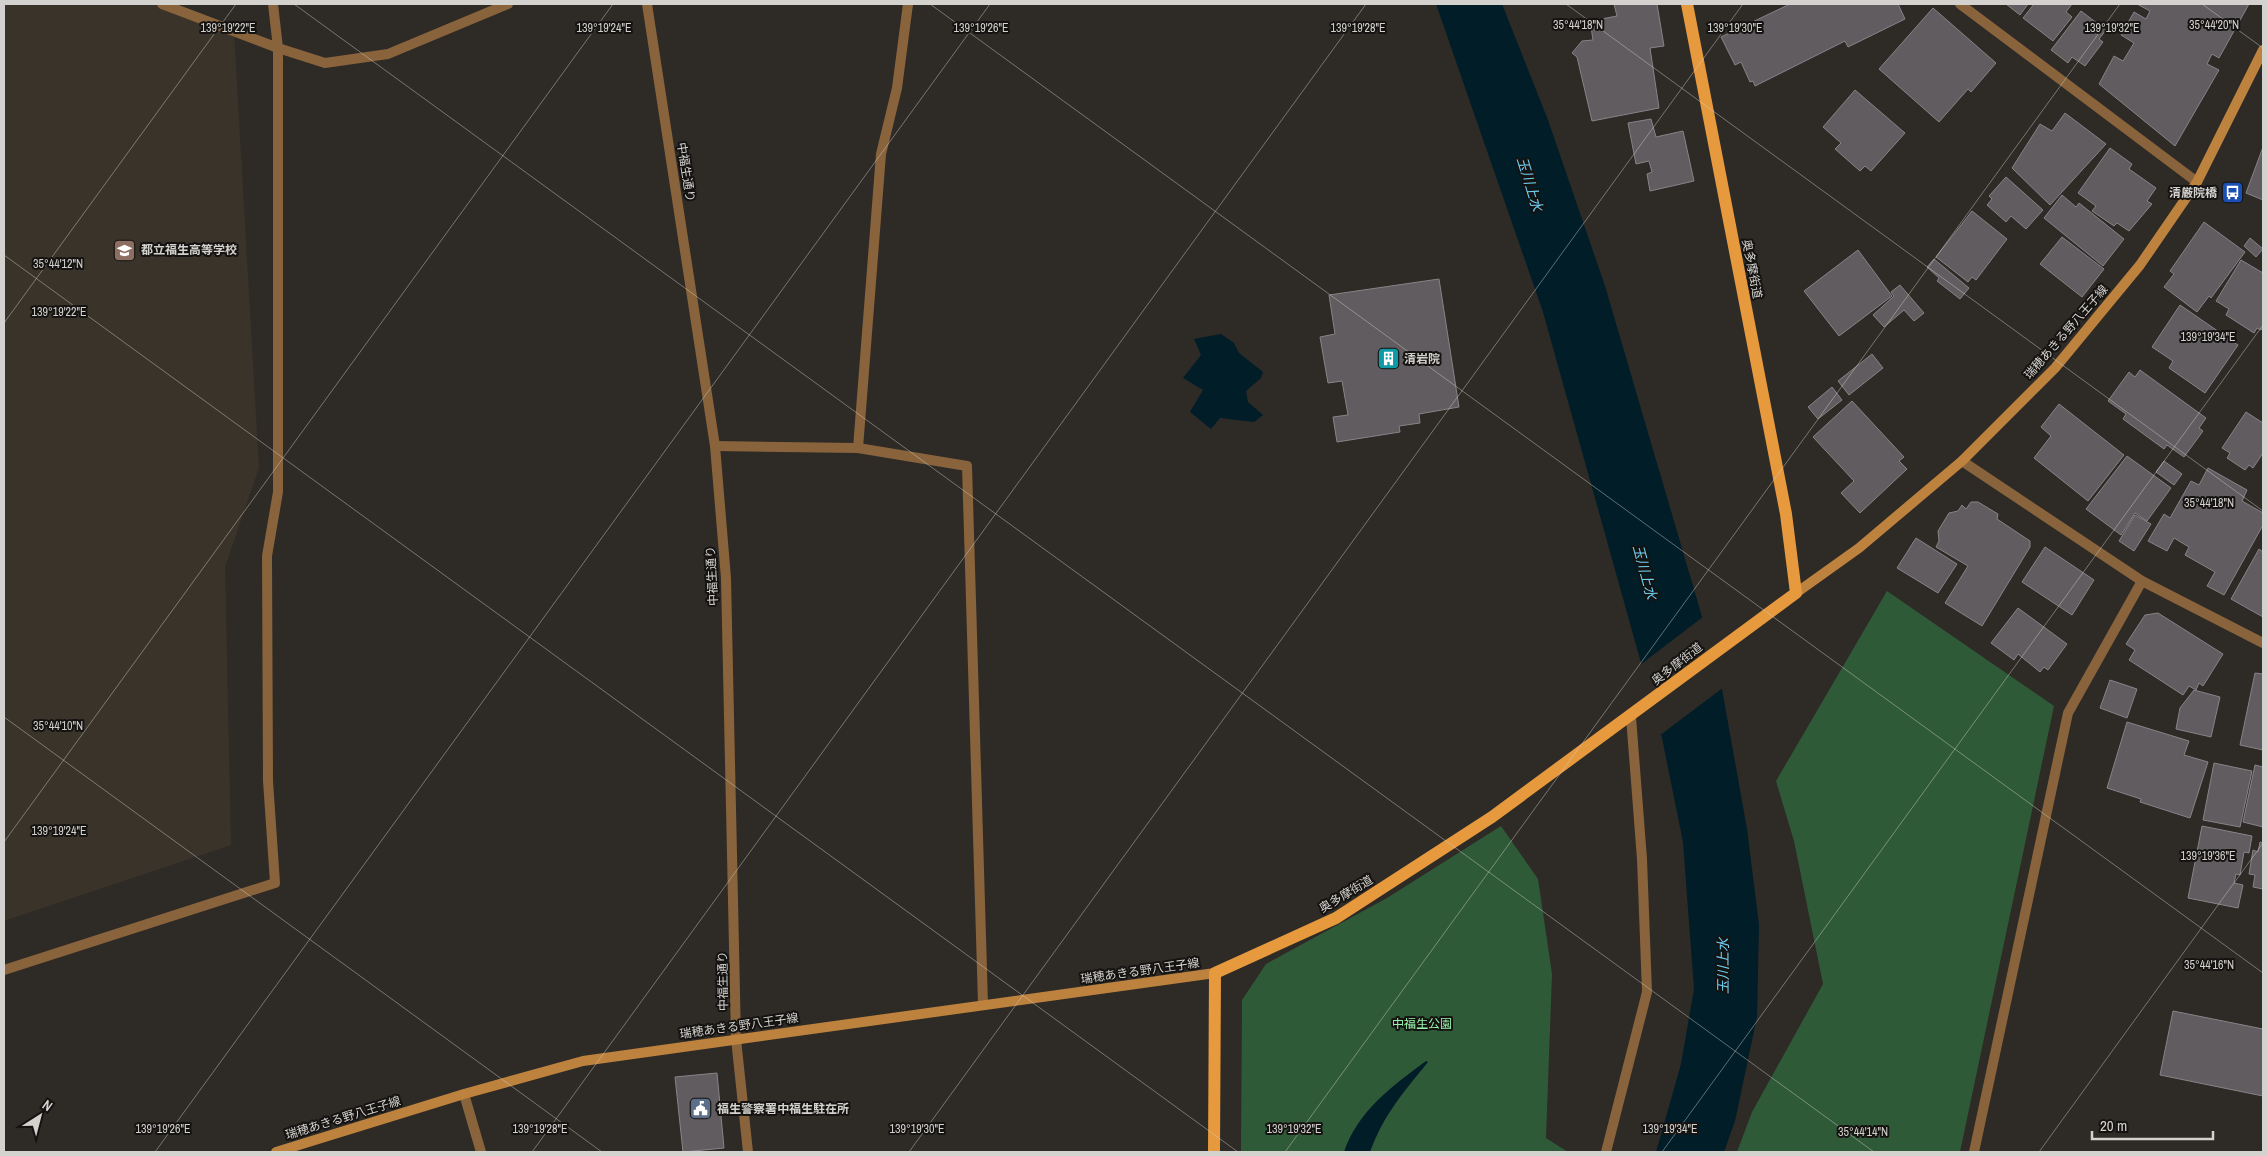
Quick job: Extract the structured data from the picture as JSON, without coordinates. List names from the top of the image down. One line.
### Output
{"streets":{"main road":["奥多摩街道","瑞穂あきる野八王子線"],"street":["中福生通り"]},"crossings":[["中福生通り","瑞穂あきる野八王子線"],["奥多摩街道","瑞穂あきる野八王子線"]],"water":["玉川上水"],"parks":["中福生公園"],"places":{"bus stop":["清厳院橋"],"school or university":["都立福生高等学校"],"building":["清岩院"],"public building":["福生警察署中福生駐在所"]},"scale_bar":"20 m","north":"top right","coordinates":["35°44'18\"N","35°44'20\"N","139°19'22\"E","139°19'24\"E","139°19'26\"E","139°19'28\"E","139°19'30\"E","139°19'32\"E","35°44'12\"N","139°19'34\"E","35°44'10\"N","139°19'36\"E","35°44'16\"N","35°44'14\"N"]}
